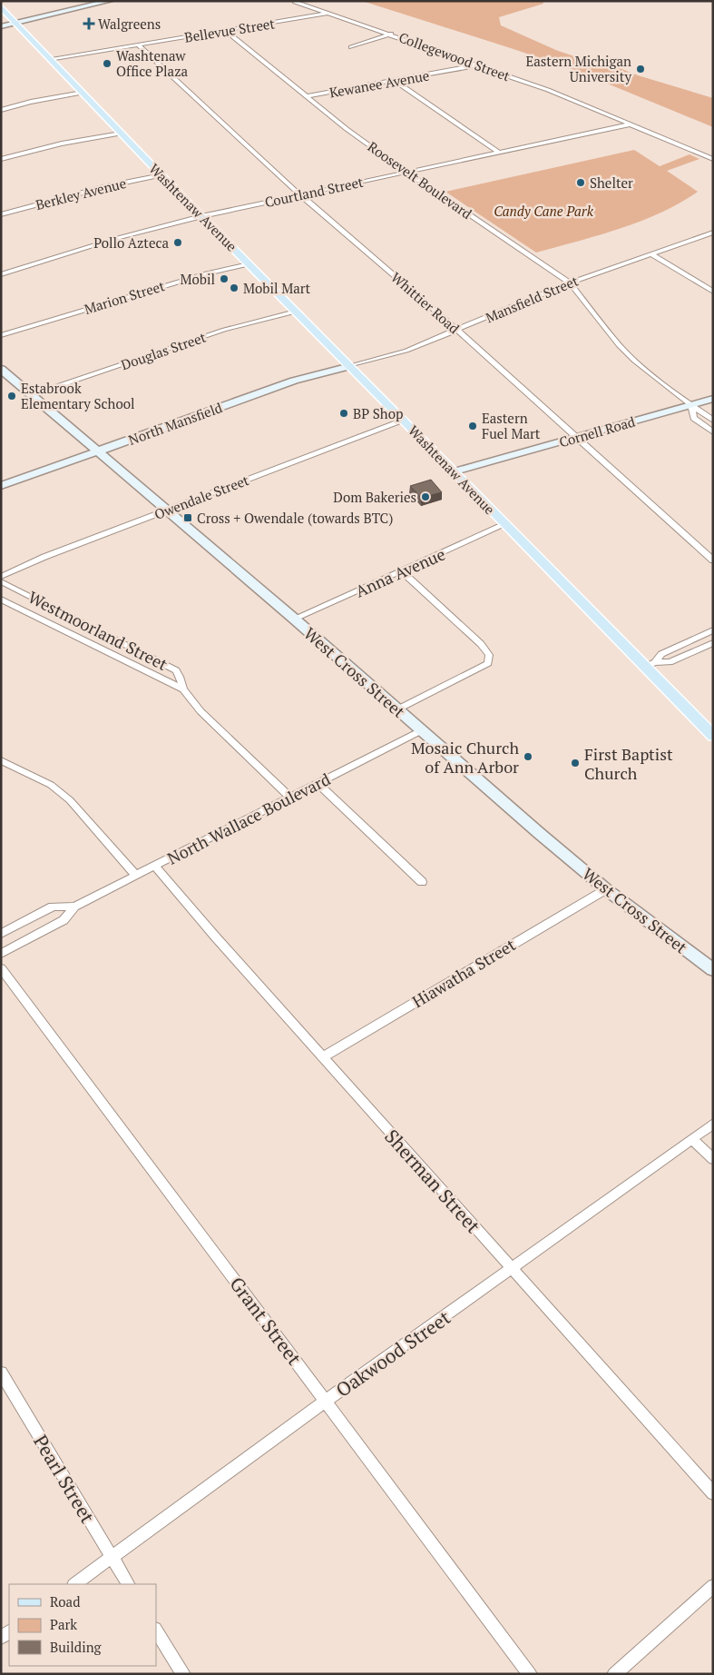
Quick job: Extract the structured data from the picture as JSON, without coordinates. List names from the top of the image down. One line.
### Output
{"streets":{"main road":["Washtenaw Avenue","North Mansfield","Cornell Road","West Cross Street"],"street":["Bellevue Street","Collegewood Street","Kewanee Avenue","Roosevelt Boulevard","Courtland Street","Berkley Avenue","Marion Street","Mansfield Street","Whittier Road","Douglas Street","Owendale Street","Anna Avenue","Westmoorland Street","North Wallace Boulevard","Hiawatha Street","Sherman Street","Grant Street","Oakwood Street","Pearl Street"]},"crossings":[["Bellevue Street","Collegewood Street"],["Bellevue Street","Roosevelt Boulevard"],["Bellevue Street","Washtenaw Avenue"],["Bellevue Street","Whittier Road"],["Collegewood Street","Kewanee Avenue"],["Collegewood Street","Courtland Street"],["Kewanee Avenue","Roosevelt Boulevard"],["Roosevelt Boulevard","Courtland Street"],["Roosevelt Boulevard","Mansfield Street"],["Roosevelt Boulevard","Cornell Road"],["Courtland Street","Washtenaw Avenue"],["Courtland Street","Whittier Road"],["Berkley Avenue","Washtenaw Avenue"],["Washtenaw Avenue","Marion Street"],["Washtenaw Avenue","Mansfield Street"],["Washtenaw Avenue","Douglas Street"],["Washtenaw Avenue","North Mansfield"],["Washtenaw Avenue","Cornell Road"],["Washtenaw Avenue","Owendale Street"],["Washtenaw Avenue","Anna Avenue"],["Mansfield Street","Whittier Road"],["Mansfield Street","North Mansfield"],["Whittier Road","Cornell Road"],["Douglas Street","West Cross Street"],["North Mansfield","West Cross Street"],["Owendale Street","West Cross Street"],["Anna Avenue","West Cross Street"],["Westmoorland Street","North Wallace Boulevard"],["West Cross Street","North Wallace Boulevard"],["West Cross Street","Hiawatha Street"],["North Wallace Boulevard","Sherman Street"],["Hiawatha Street","Sherman Street"],["Sherman Street","Oakwood Street"],["Grant Street","Oakwood Street"],["Oakwood Street","Pearl Street"]],"parks":["Candy Cane Park"],"places":{"health":["Walgreens"],"other":["Washtenaw Office Plaza","Eastern Michigan University","Shelter","Pollo Azteca","Mobil","Mobil Mart","Estabrook Elementary School","BP Shop","Eastern Fuel Mart","Dom Bakeries","Mosaic Church of Ann Arbor","First Baptist Church"],"transit":["Cross + Owendale (towards BTC)"]},"legend":["Road","Park","Building"]}
